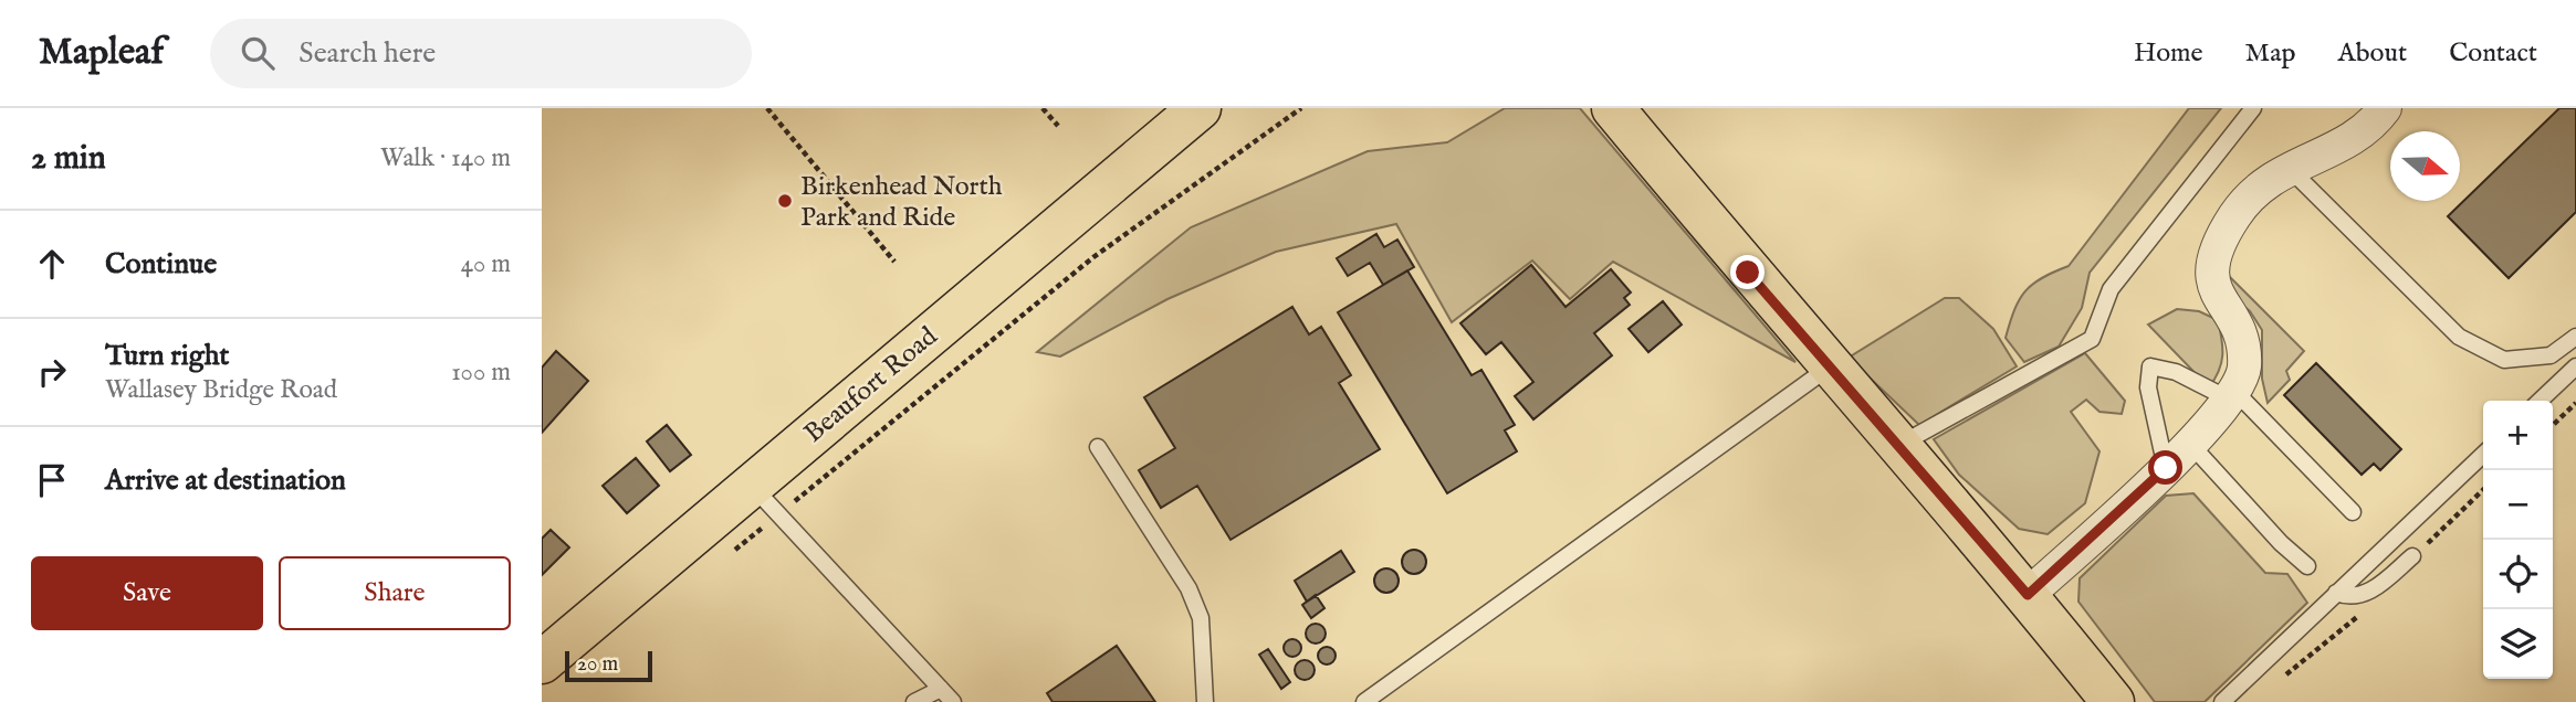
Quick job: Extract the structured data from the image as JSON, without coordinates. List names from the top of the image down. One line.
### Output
{"streets":{"main road":["Beaufort Road"]},"places":["Birkenhead North Park and Ride"],"scale_bar":"20 m","north":"right","page":{"header":"Mapleaf","search":"Search here","nav":["Home","Map","About","Contact"],"heading":["2 min","Walk · 140 m"],"list":[["Continue","40 m"],["Turn right","Wallasey Bridge Road","100 m"],"Arrive at destination"],"map_buttons":["+","−"],"buttons":["Save","Share"],"scale":"20 m"}}
